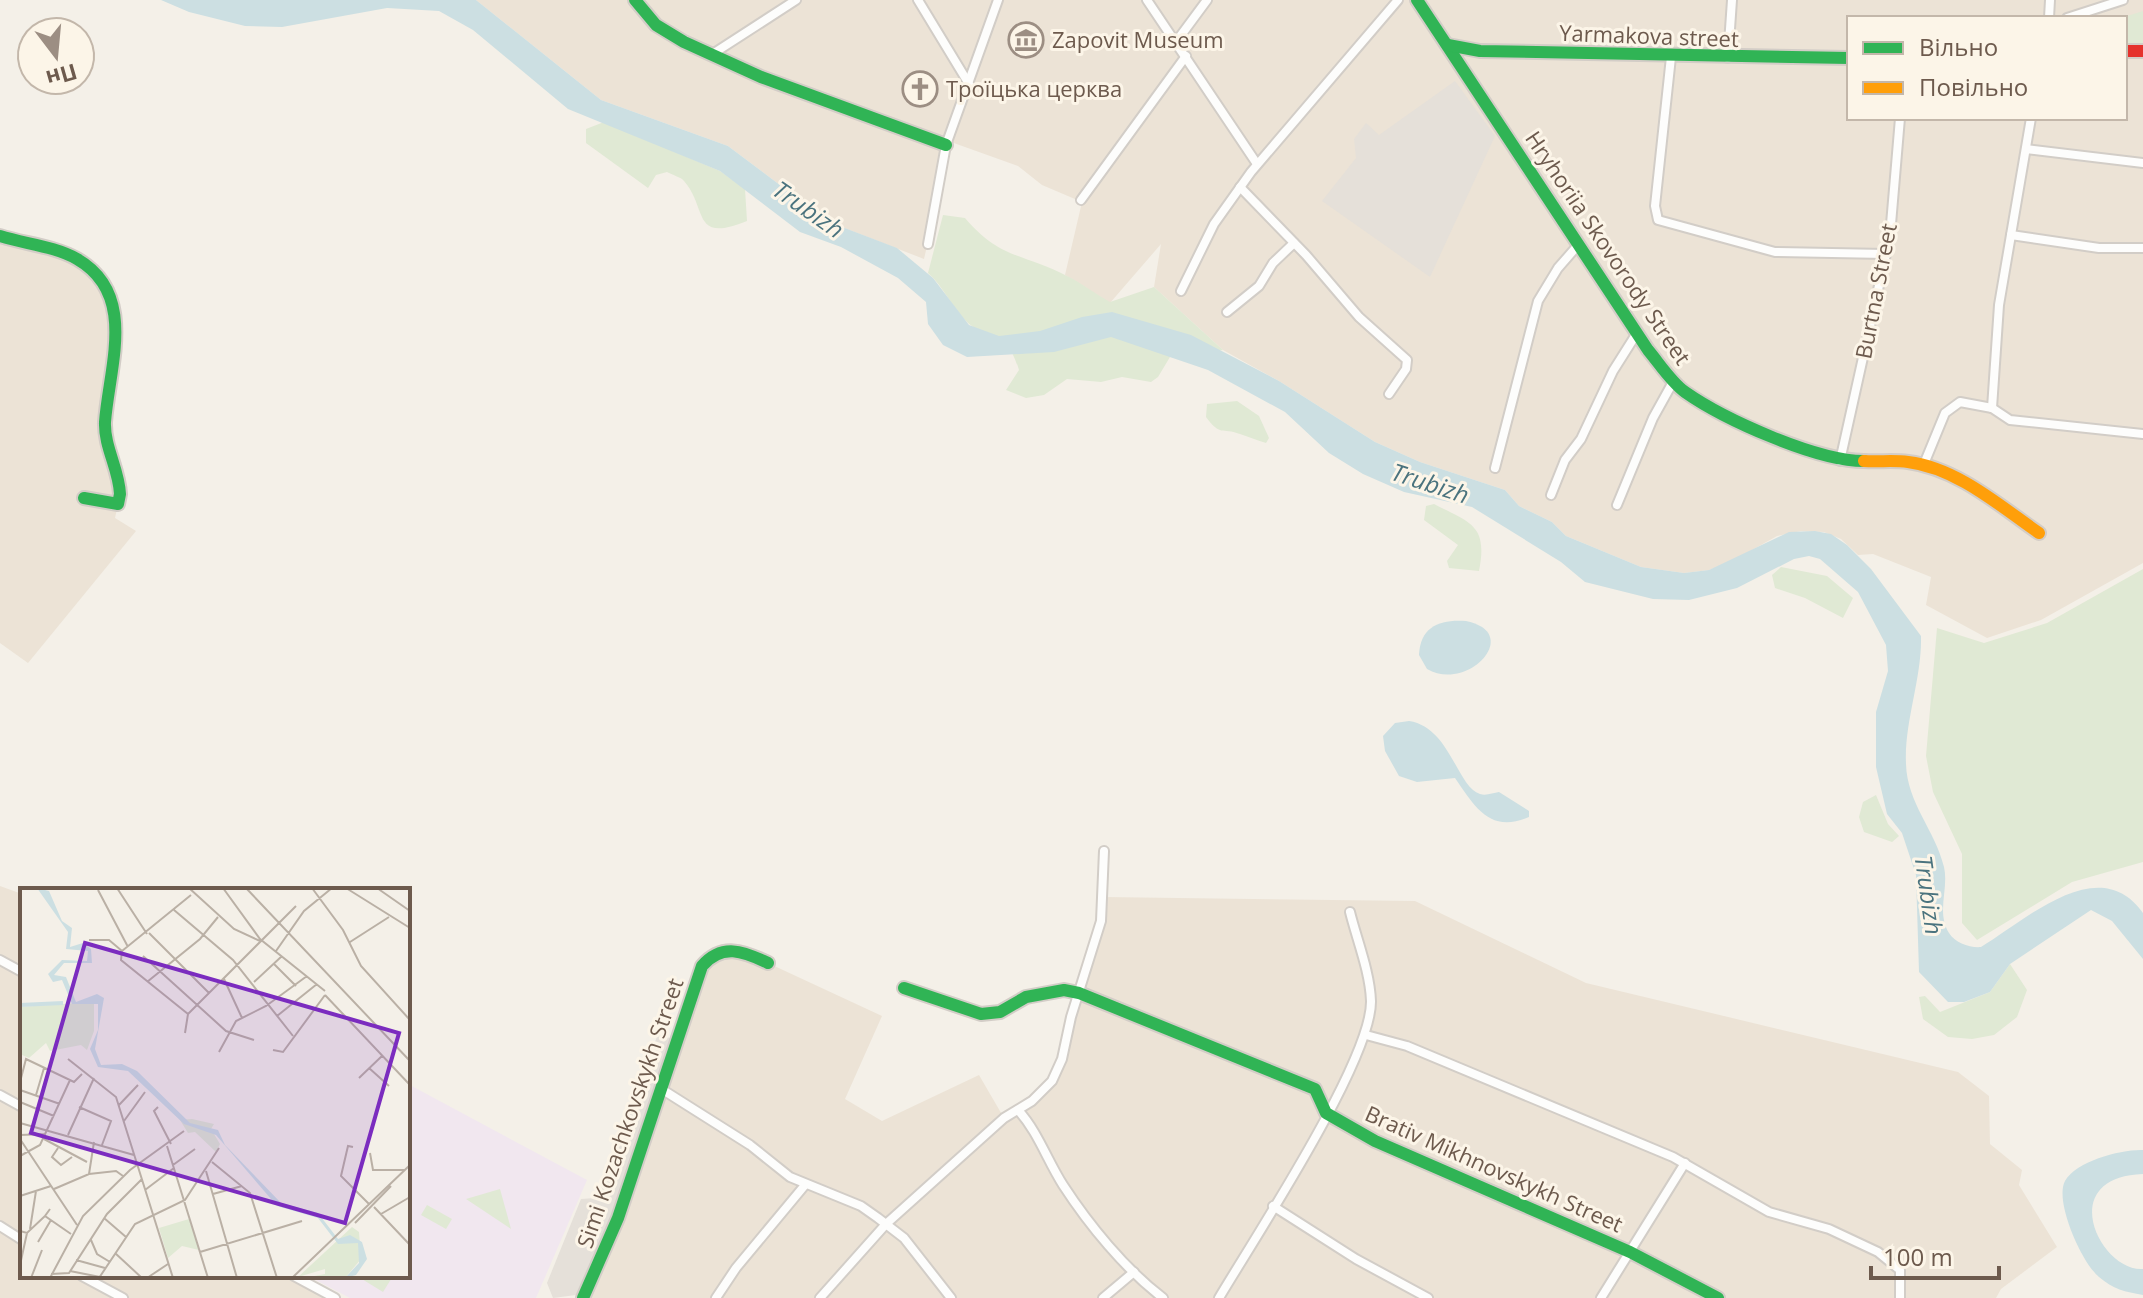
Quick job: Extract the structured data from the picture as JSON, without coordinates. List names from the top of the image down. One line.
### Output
{"streets":{"street":["Yarmakova street","Hryhoriia Skovorody Street","Burtna Street","Simi Kozachkovskykh Street","Brativ Mikhnovskykh Street"]},"crossings":[["Yarmakova street","Hryhoriia Skovorody Street"],["Hryhoriia Skovorody Street","Burtna Street"]],"water":["Trubizh"],"places":{"museum":["Zapovit Museum"],"church":["Троїцька церква"]},"legend":["Вільно","Повільно"],"scale_bar":"100 m","north":"bottom"}
